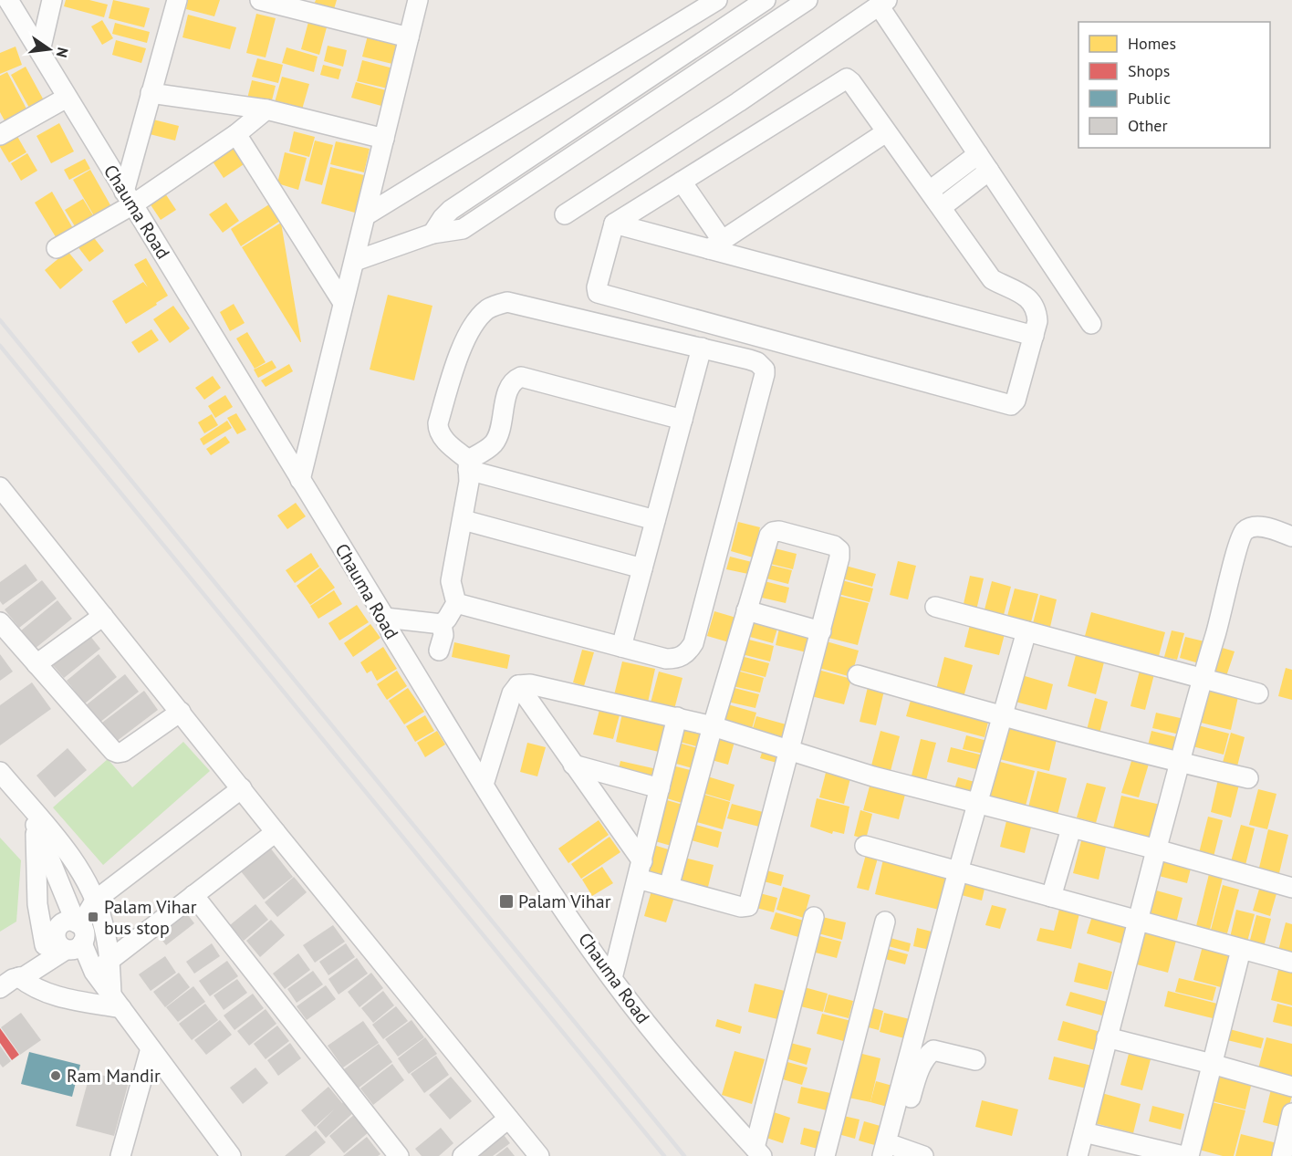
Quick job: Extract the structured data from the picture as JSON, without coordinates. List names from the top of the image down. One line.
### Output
{"streets":{"street":["Chauma Road"]},"places":{"transit":["Palam Vihar","Palam Vihar bus stop"],"other":["Ram Mandir"]},"legend":["Homes","Shops","Public","Other"],"north":"right"}
